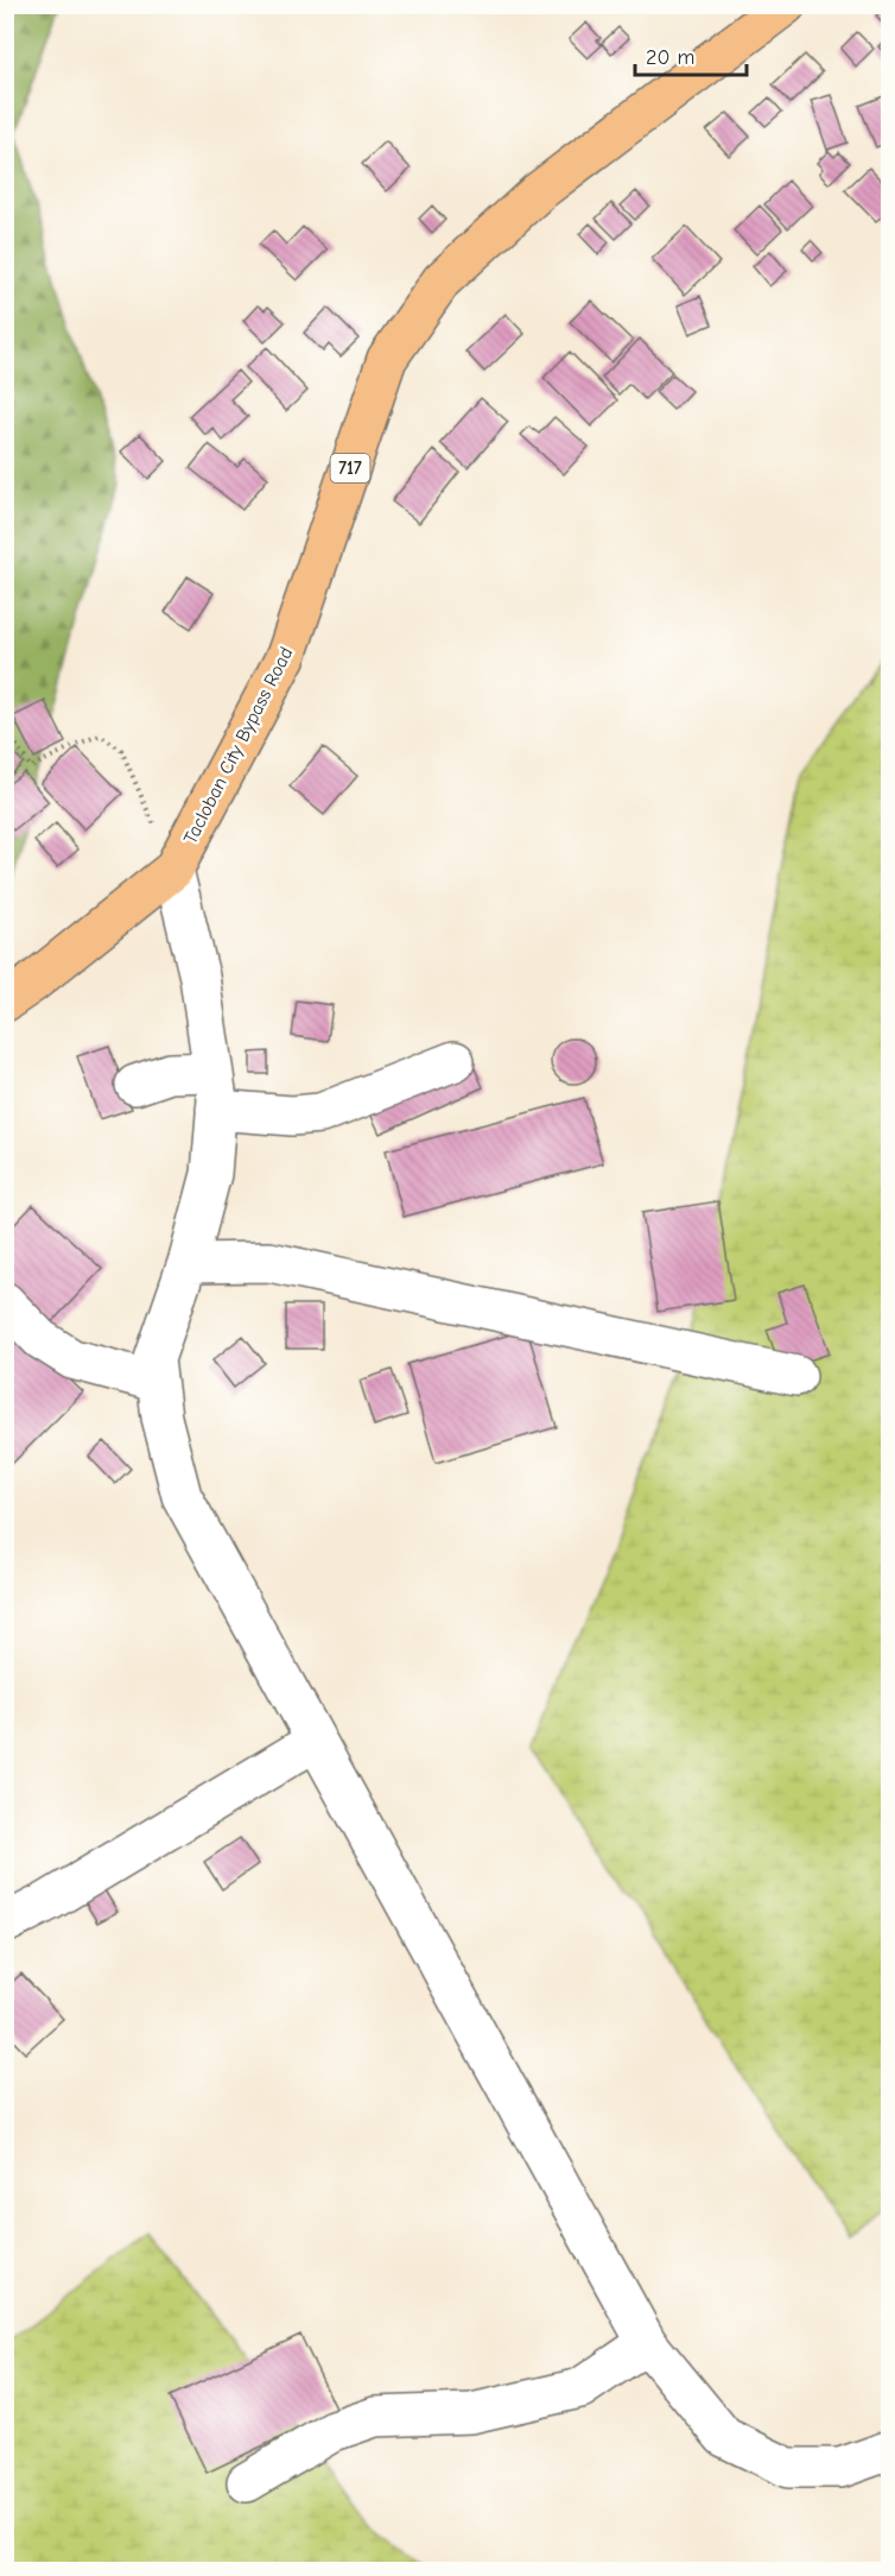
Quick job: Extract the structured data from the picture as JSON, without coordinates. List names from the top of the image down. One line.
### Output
{"streets":{"highway":["717","Tacloban City Bypass Road"]},"scale_bar":"20 m"}
